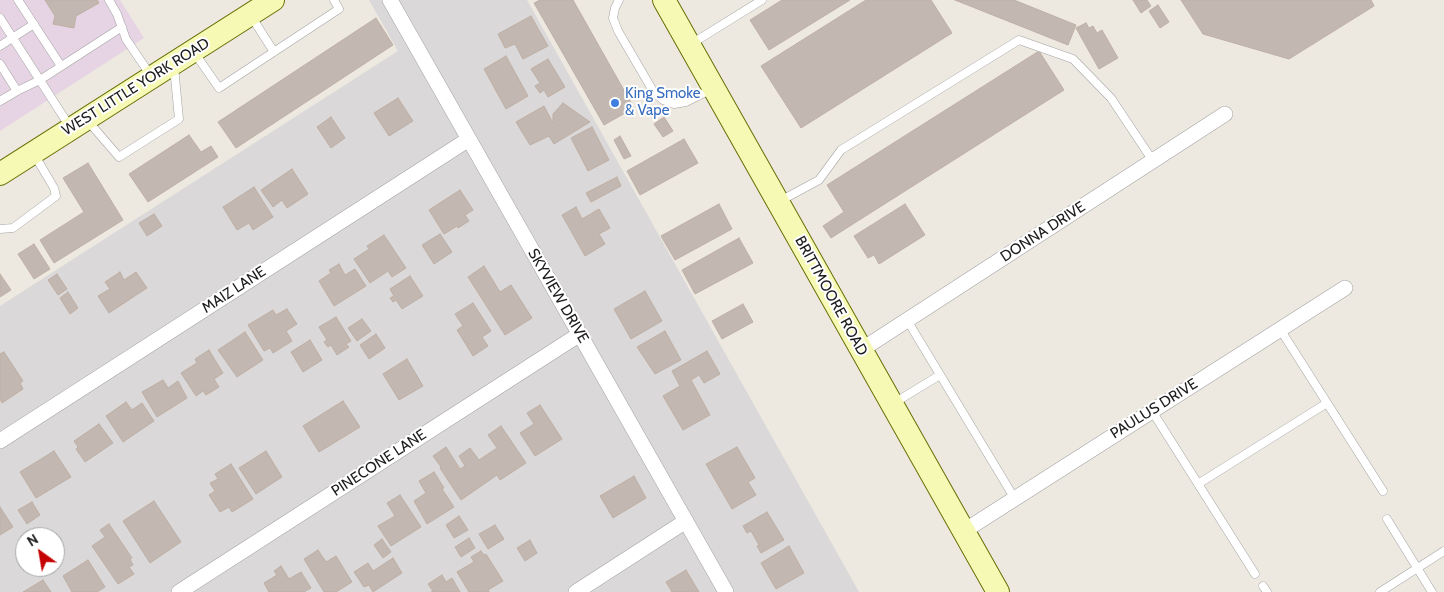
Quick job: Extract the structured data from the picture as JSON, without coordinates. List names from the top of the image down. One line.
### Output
{"streets":{"main road":["WEST LITTLE YORK ROAD","BRITTMOORE ROAD"],"street":["DONNA DRIVE","MAIZ LANE","SKYVIEW DRIVE","PAULUS DRIVE","PINECONE LANE"]},"crossings":[["DONNA DRIVE","BRITTMOORE ROAD"],["MAIZ LANE","SKYVIEW DRIVE"],["SKYVIEW DRIVE","PINECONE LANE"],["BRITTMOORE ROAD","PAULUS DRIVE"]],"places":["King Smoke & Vape"],"north":"top left"}
